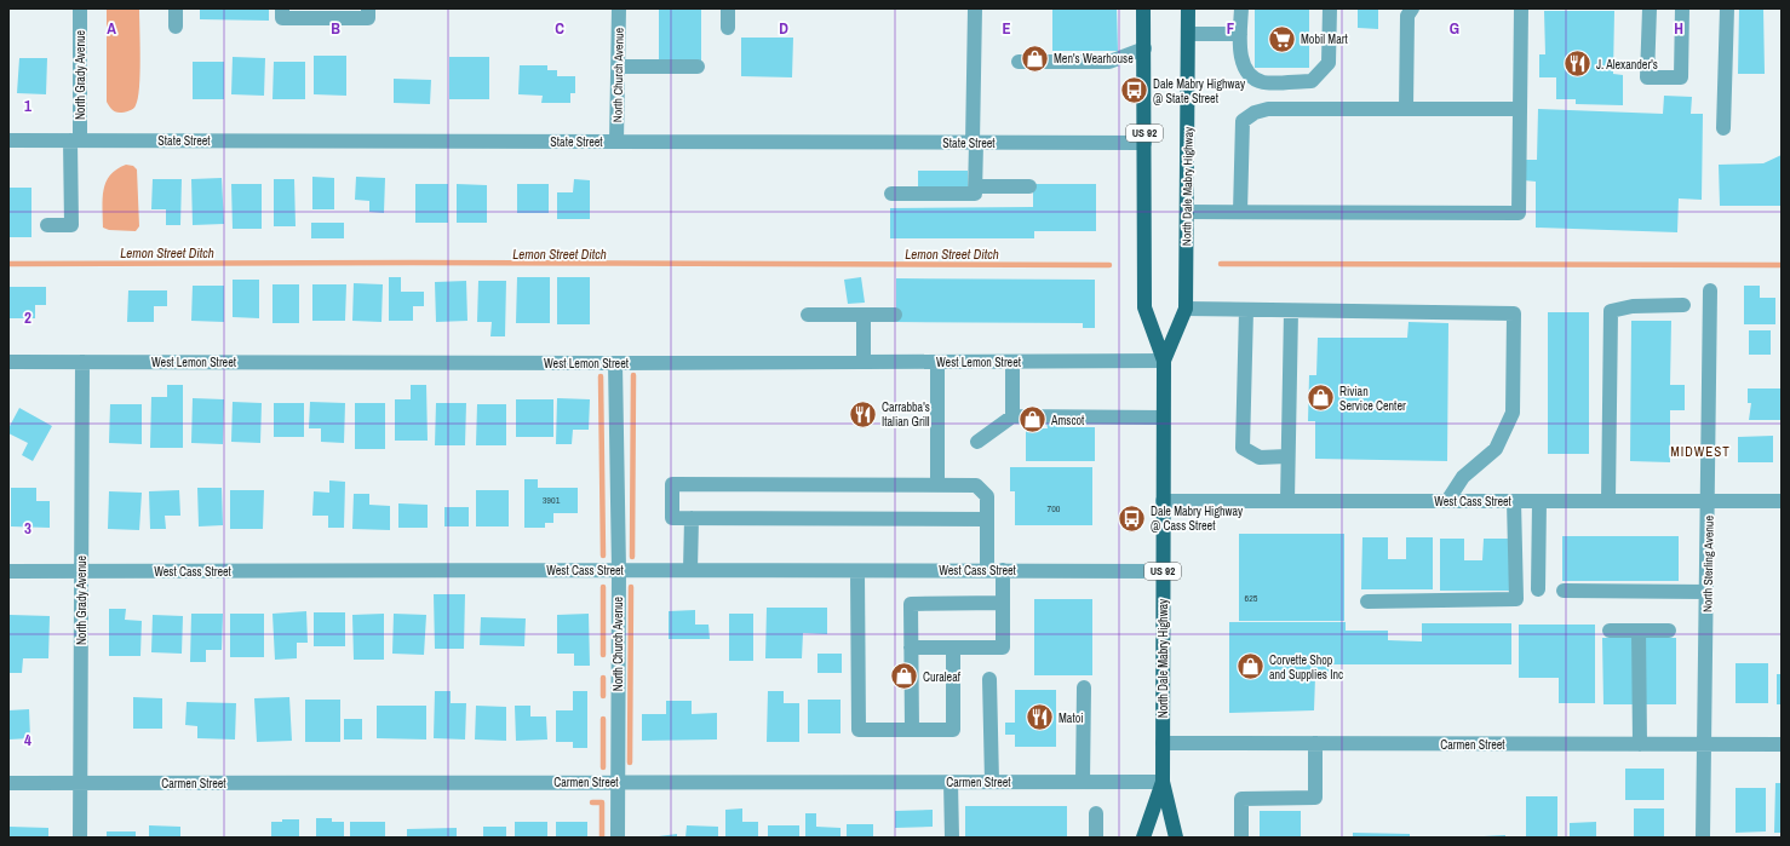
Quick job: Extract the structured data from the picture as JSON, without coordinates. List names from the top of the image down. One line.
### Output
{"streets":{"main road":["US 92","North Dale Mabry Highway"],"street":["North Grady Avenue","North Church Avenue","State Street","West Lemon Street","West Cass Street","North Sterling Avenue","Carmen Street"]},"crossings":[["North Grady Avenue","State Street"],["North Grady Avenue","West Lemon Street"],["North Grady Avenue","West Cass Street"],["North Grady Avenue","Carmen Street"],["North Church Avenue","State Street"],["North Church Avenue","West Lemon Street"],["North Church Avenue","West Cass Street"],["North Church Avenue","Carmen Street"],["State Street","North Dale Mabry Highway"],["North Dale Mabry Highway","West Lemon Street"],["North Dale Mabry Highway","West Cass Street"],["North Dale Mabry Highway","Carmen Street"],["West Cass Street","North Sterling Avenue"],["North Sterling Avenue","Carmen Street"]],"districts":["MIDWEST"],"water":["Lemon Street Ditch"],"places":{"supermarket":["Mobil Mart"],"shop":["Men's Wearhouse","Rivian Service Center","Amscot","Corvette Shop and Supplies Inc","Curaleaf"],"restaurant":["J. Alexander's","Carrabba's Italian Grill","Matoi"],"bus stop":["Dale Mabry Highway @ State Street","Dale Mabry Highway @ Cass Street"]},"house_numbers":["3901","700","625"],"grid":{"columns":["A","B","C","D","E","F","G","H"],"rows":["1","2","3","4"]}}
